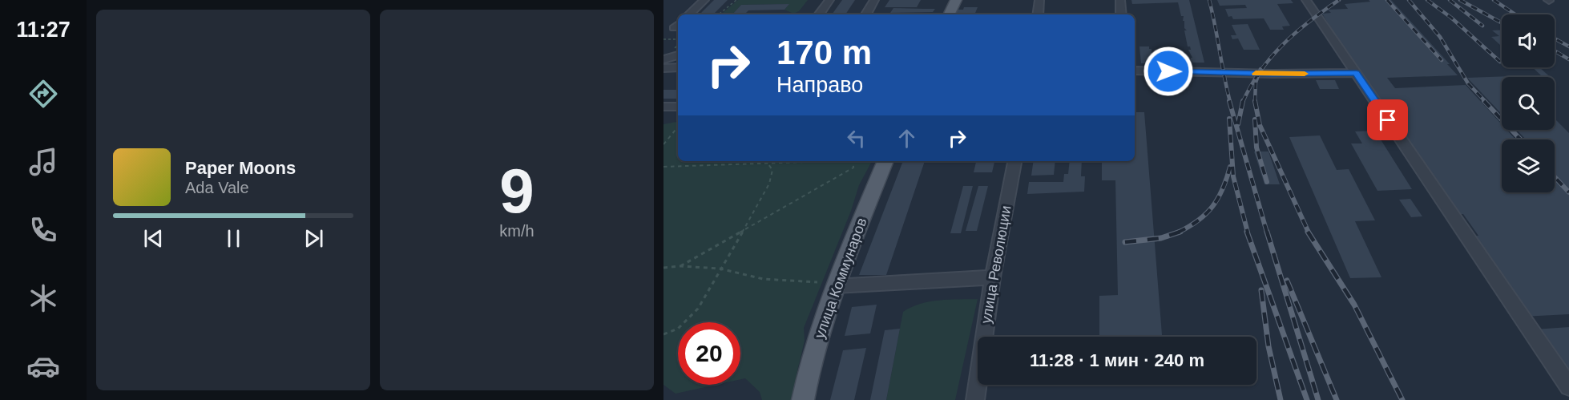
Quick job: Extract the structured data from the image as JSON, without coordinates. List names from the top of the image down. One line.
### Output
{"streets":{"main road":["улица Коммунаров"],"street":["улица Революции"]},"page":{"tabs":"11:27","tile":["9","km/h"],"turn":["170 m","Направо"],"song":["Paper Moons","Ada Vale"],"limit":"20","trip":"11:28 · 1 мин · 240 m"}}
